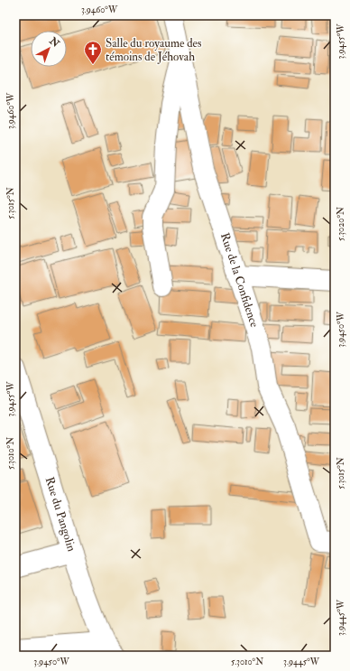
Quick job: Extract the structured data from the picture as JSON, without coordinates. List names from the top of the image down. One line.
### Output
{"streets":{"street":["Rue de la Confidence","Rue du Pangolin"]},"places":{"church":["Salle du royaume des témoins de Jéhovah"]},"north":"top right","coordinates":["3.9460°W","3.9455°W","5.3015°N","5.3020°N","3.9450°W","5.3010°N","3.9445°W"]}
